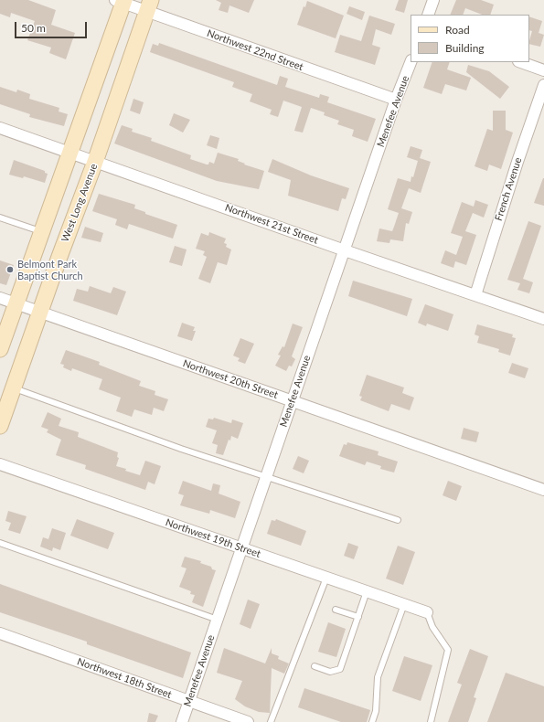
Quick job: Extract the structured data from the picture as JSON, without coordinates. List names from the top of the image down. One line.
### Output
{"streets":{"main road":["West Long Avenue"],"street":["Northwest 22nd Street","Menefee Avenue","French Avenue","Northwest 21st Street","Northwest 20th Street","Northwest 19th Street","Northwest 18th Street"]},"crossings":[["Northwest 22nd Street","Menefee Avenue"],["Northwest 22nd Street","West Long Avenue"],["Menefee Avenue","Northwest 21st Street"],["Menefee Avenue","Northwest 20th Street"],["Menefee Avenue","Northwest 19th Street"],["Menefee Avenue","Northwest 18th Street"],["French Avenue","Northwest 21st Street"],["West Long Avenue","Northwest 21st Street"],["West Long Avenue","Northwest 20th Street"]],"places":["Belmont Park Baptist Church"],"legend":["Road","Building"],"scale_bar":"50 m"}
